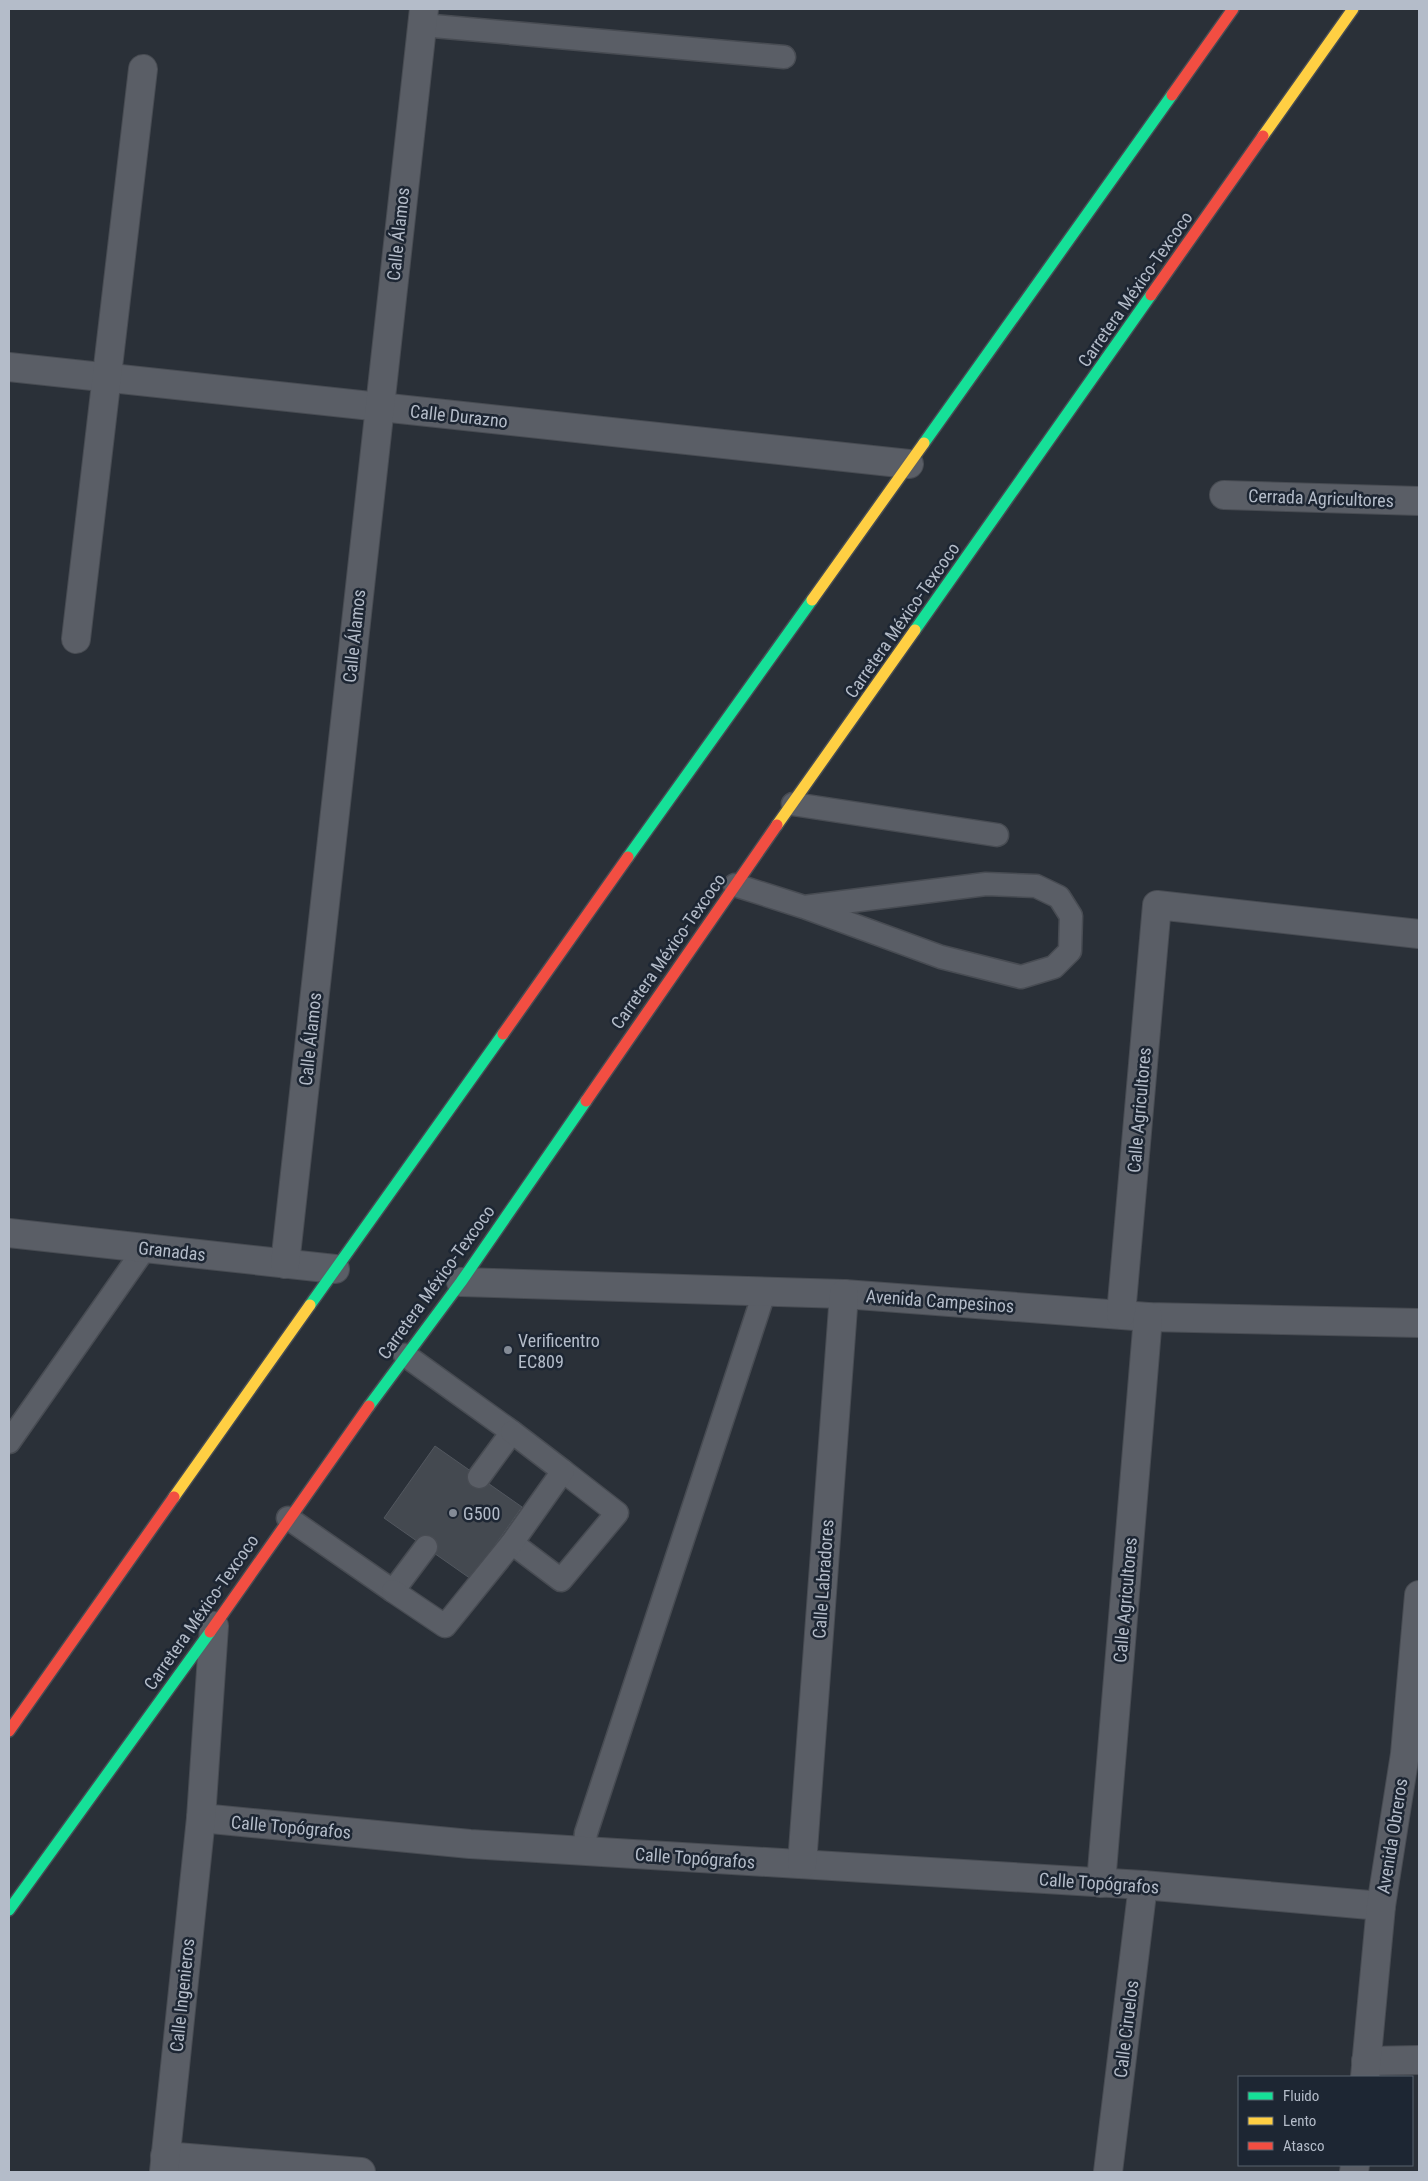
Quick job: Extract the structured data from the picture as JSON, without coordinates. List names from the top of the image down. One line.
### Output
{"streets":{"highway":["Carretera México-Texcoco"],"street":["Calle Álamos","Calle Durazno","Cerrada Agricultores","Calle Agricultores","Granadas","Avenida Campesinos","Calle Labradores","Calle Topógrafos","Avenida Obreros","Calle Ingenieros","Calle Ciruelos"]},"crossings":[["Calle Álamos","Calle Durazno"],["Calle Álamos","Granadas"],["Carretera México-Texcoco","Avenida Campesinos"],["Calle Agricultores","Avenida Campesinos"],["Calle Agricultores","Calle Topógrafos"],["Avenida Campesinos","Calle Labradores"],["Calle Labradores","Calle Topógrafos"],["Calle Topógrafos","Avenida Obreros"],["Calle Topógrafos","Calle Ingenieros"],["Calle Topógrafos","Calle Ciruelos"]],"places":["Verificentro EC809","G500"],"legend":["Fluido","Lento","Atasco"]}
